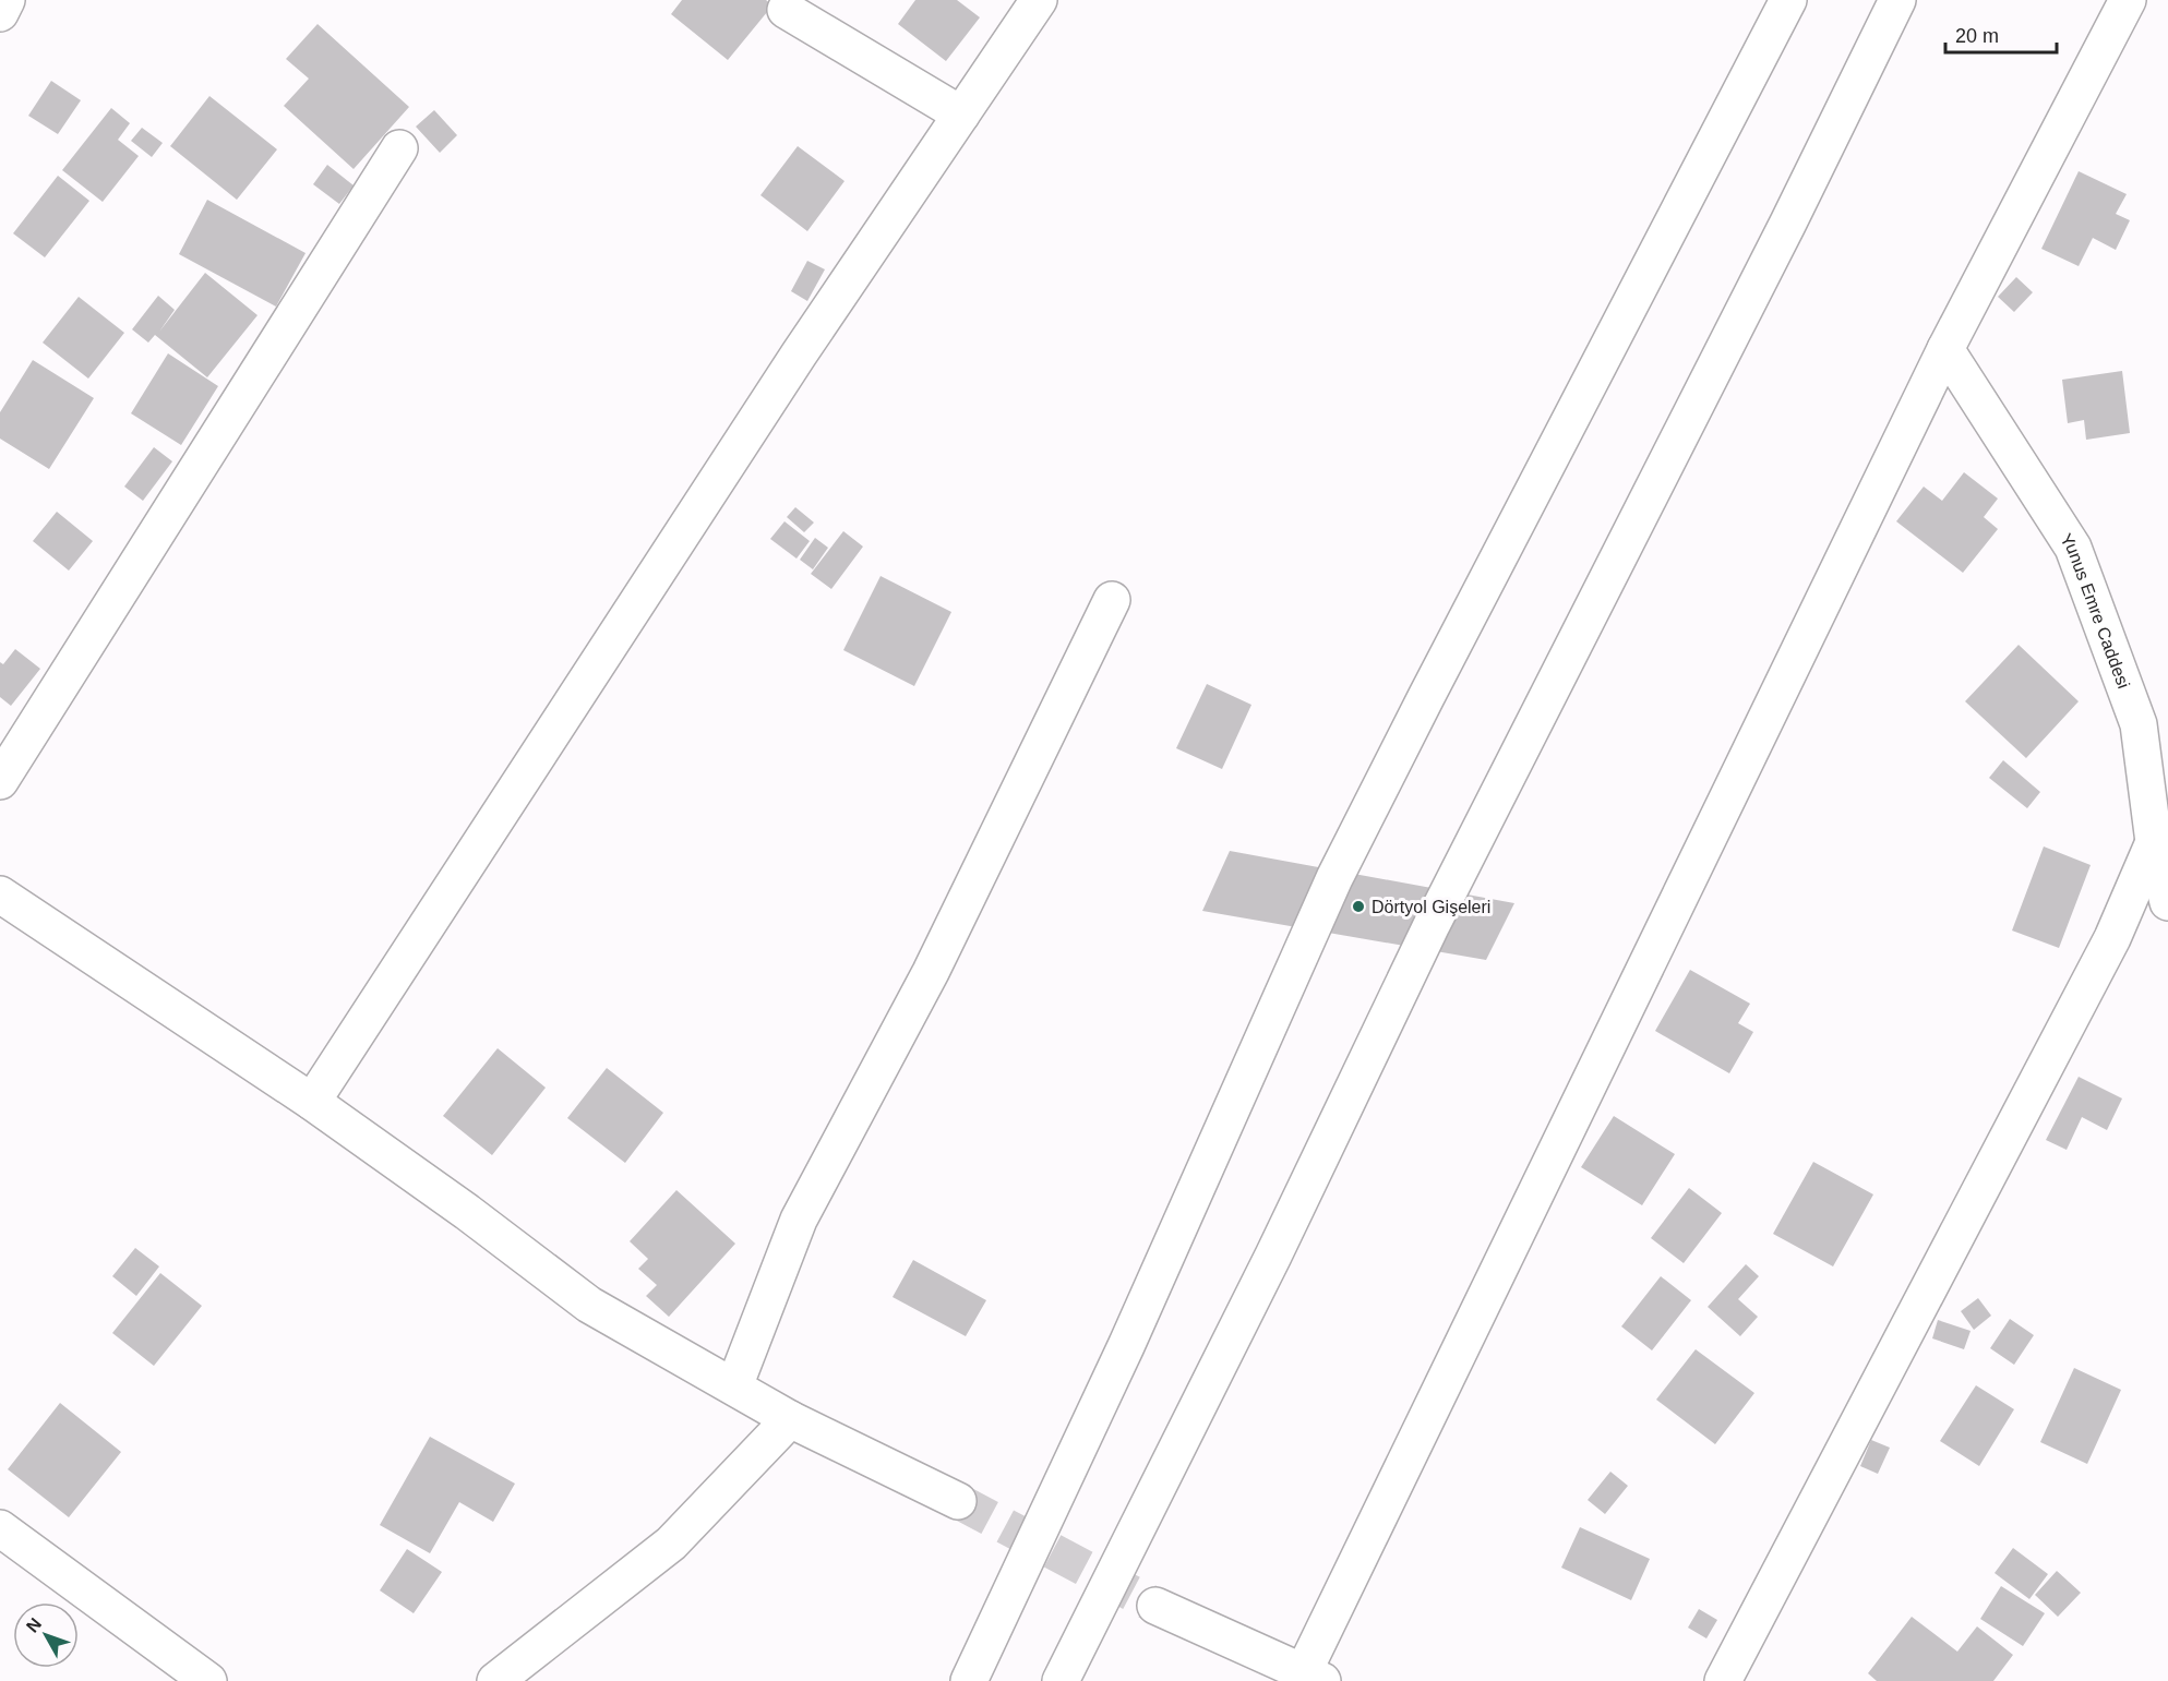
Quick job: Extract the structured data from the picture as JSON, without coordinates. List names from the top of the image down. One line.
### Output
{"streets":{"main road":["Yunus Emre Caddesi"]},"places":["Dörtyol Gişeleri"],"scale_bar":"20 m","north":"top left"}
